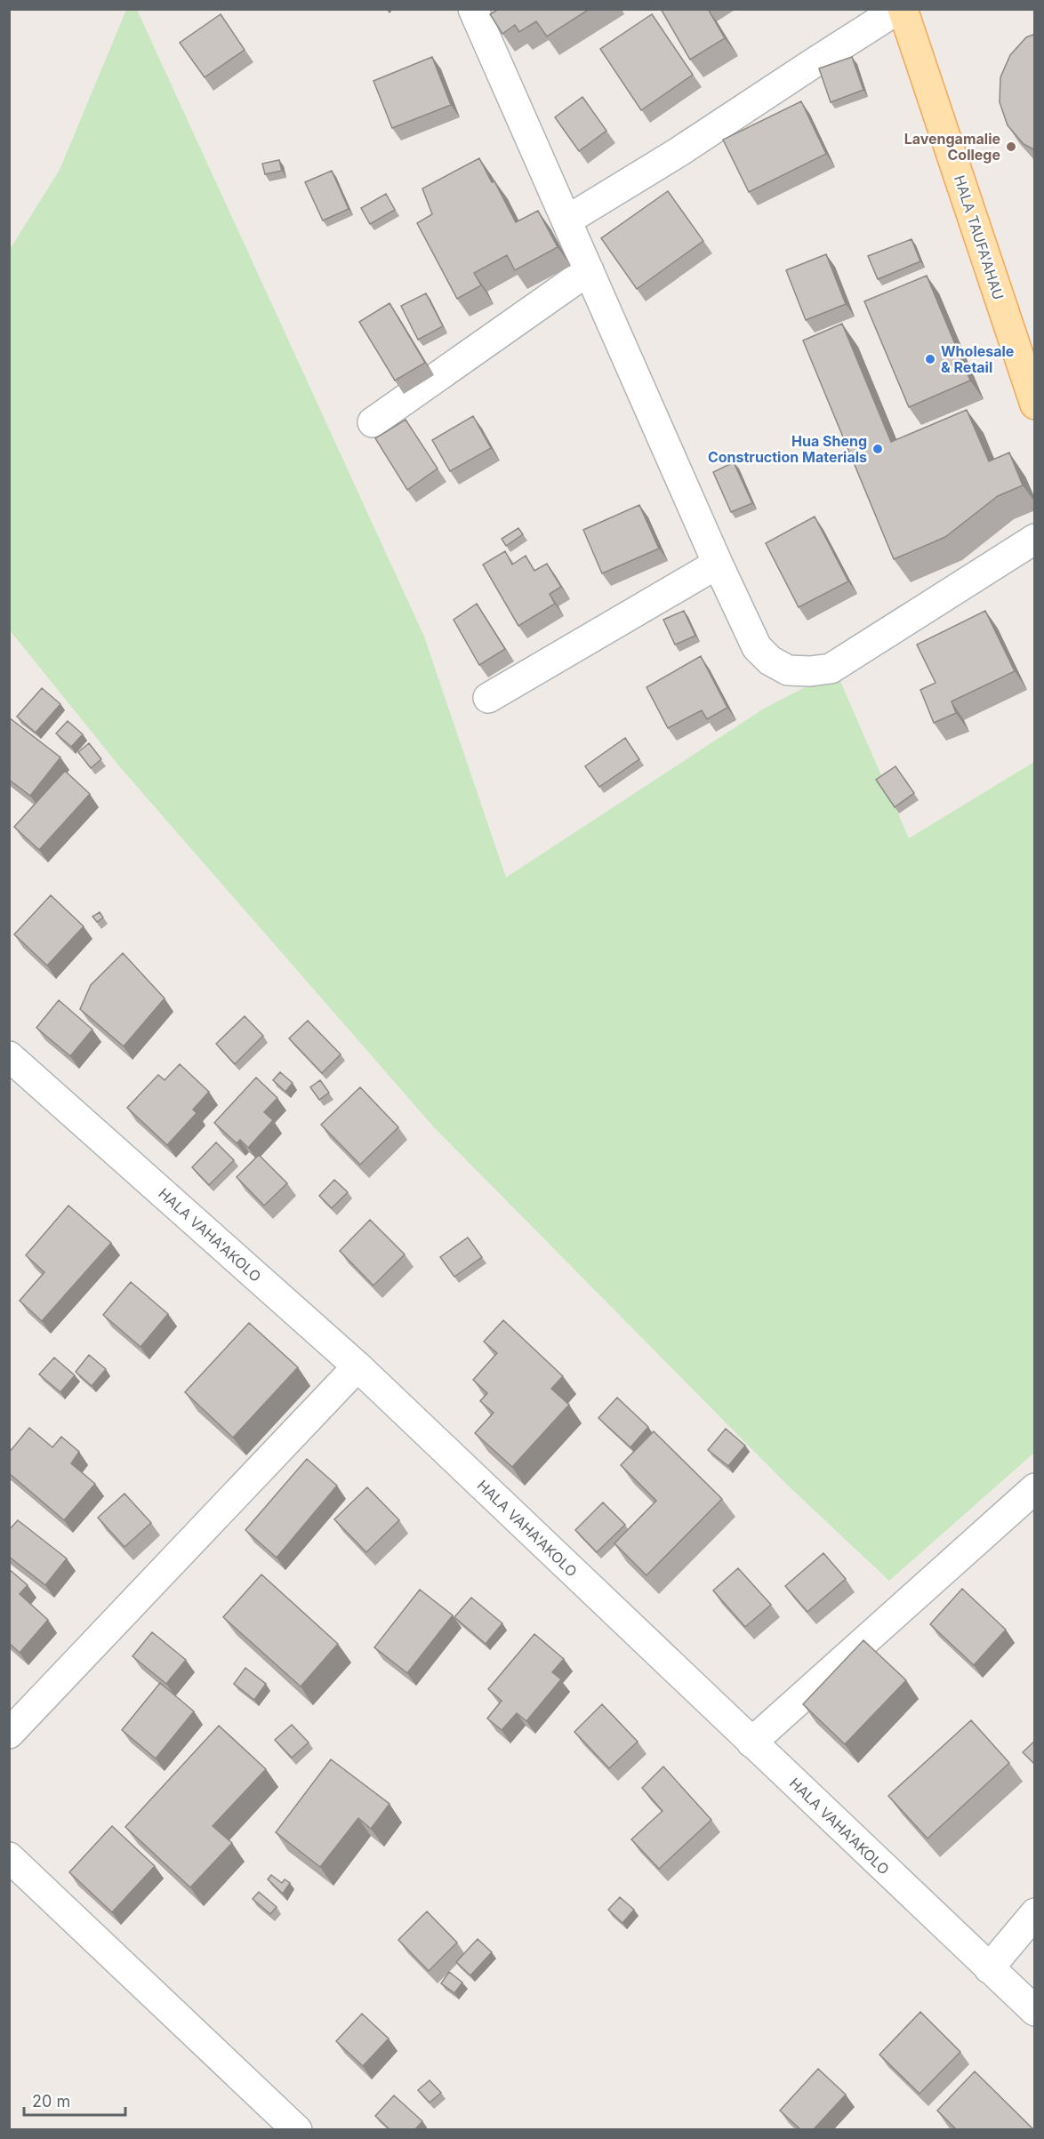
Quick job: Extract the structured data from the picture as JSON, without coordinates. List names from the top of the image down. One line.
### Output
{"streets":{"main road":["HALA TAUFA'AHAU"],"street":["HALA VAHA'AKOLO"]},"places":["Lavengamalie College","Wholesale & Retail","Hua Sheng Construction Materials"],"scale_bar":"20 m"}
